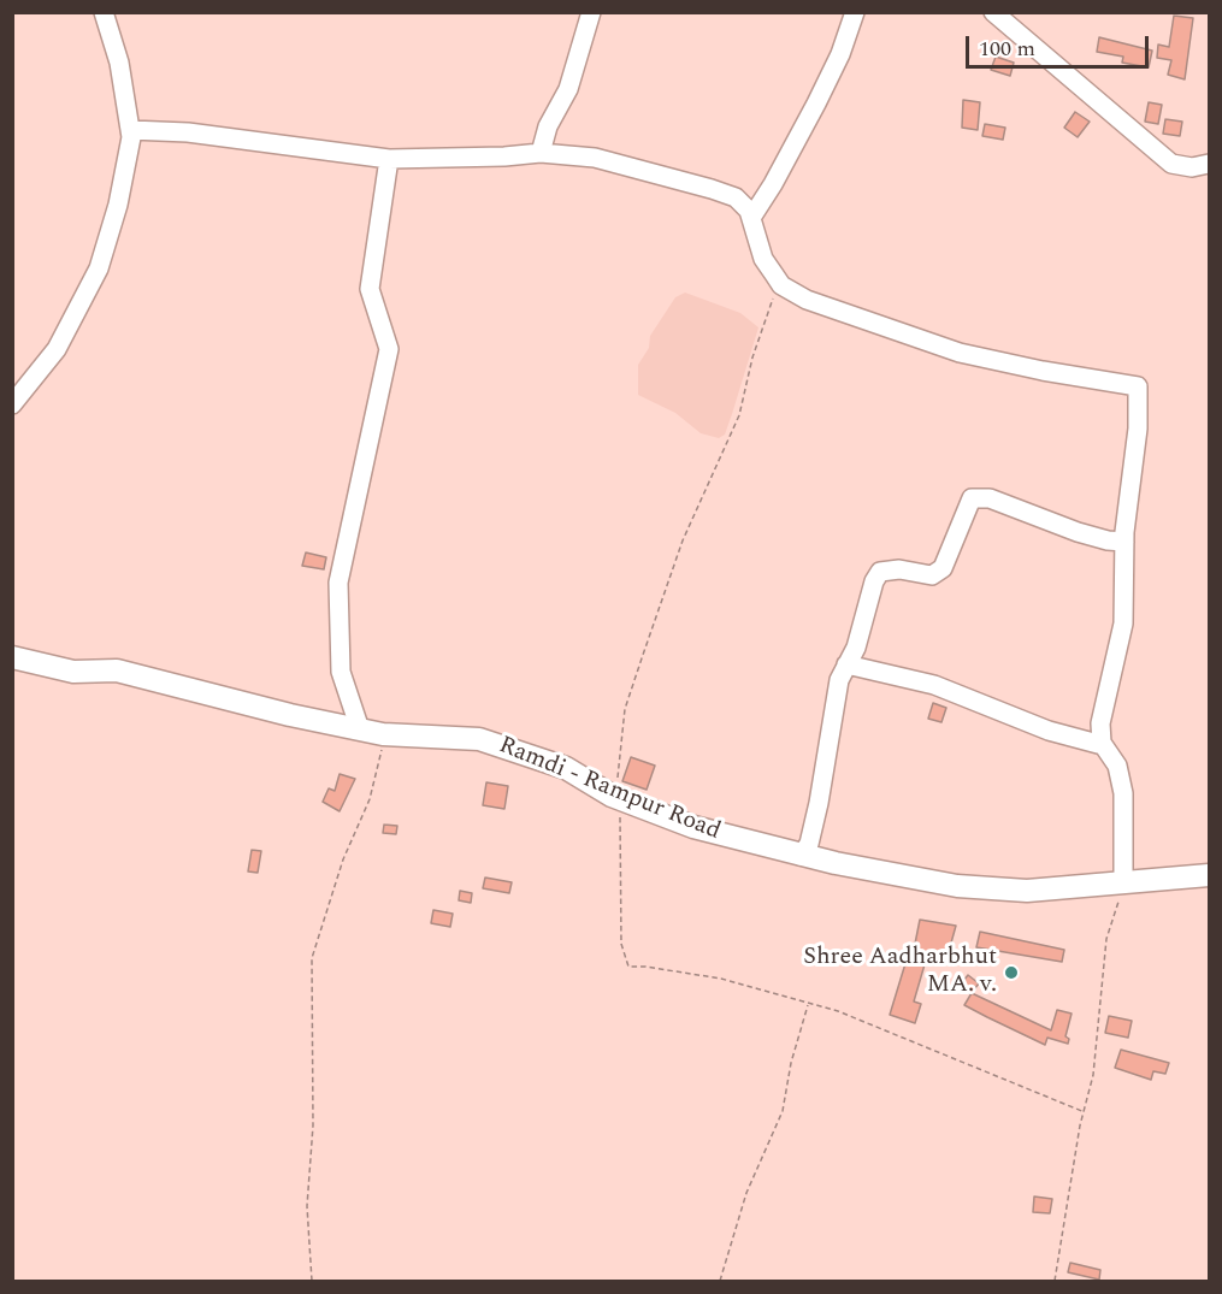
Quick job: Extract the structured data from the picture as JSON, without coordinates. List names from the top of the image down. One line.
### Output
{"streets":{"main road":["Ramdi - Rampur Road"]},"places":["Shree Aadharbhut MA. v."],"scale_bar":"100 m"}
